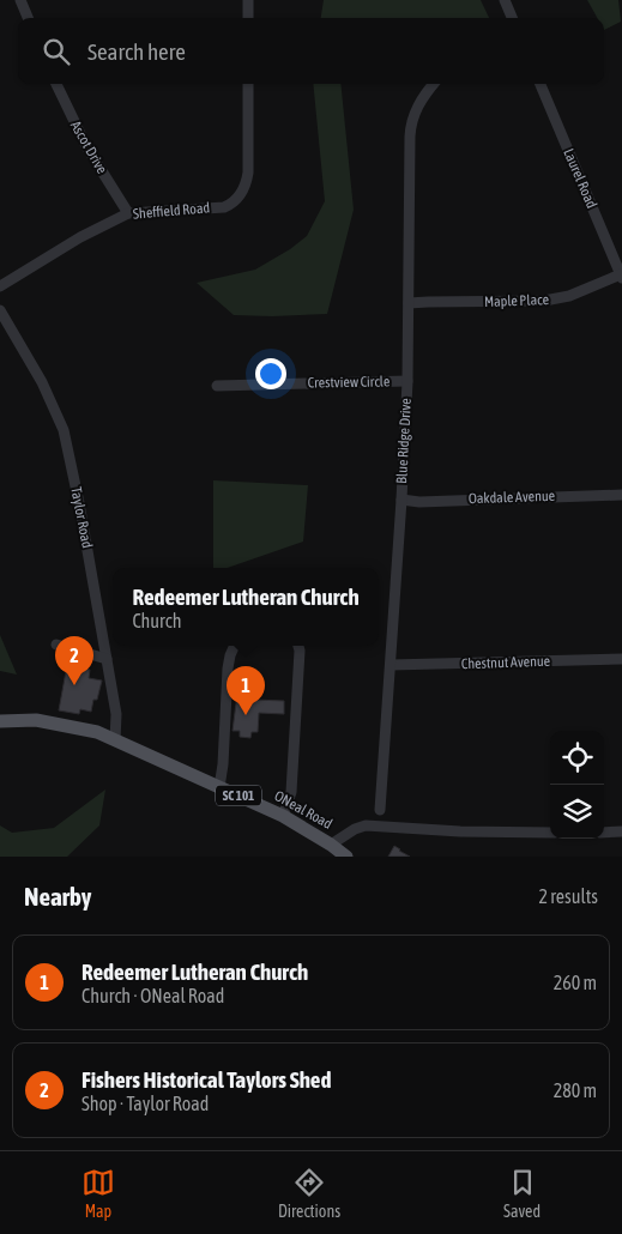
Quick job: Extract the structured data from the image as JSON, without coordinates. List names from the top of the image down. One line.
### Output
{"streets":{"main road":["SC 101","ONeal Road"],"street":["Ascot Drive","Laurel Road","Sheffield Road","Maple Place","Crestview Circle","Blue Ridge Drive","Oakdale Avenue","Taylor Road","Chestnut Avenue"]},"crossings":[["Ascot Drive","Sheffield Road"],["Laurel Road","Maple Place"],["Maple Place","Blue Ridge Drive"],["Crestview Circle","Blue Ridge Drive"],["Blue Ridge Drive","Oakdale Avenue"],["Blue Ridge Drive","Chestnut Avenue"],["Taylor Road","SC 101"],["Taylor Road","ONeal Road"],["SC 101","ONeal Road"]],"page":{"search":"Search here","popup":["Redeemer Lutheran Church","Church"],"pins":["2","1"],"heading":["Nearby","2 results"],"list":[{"mark":"1","name":"Redeemer Lutheran Church","note":"Church · ONeal Road","value":"260 m"},{"mark":"2","name":"Fishers Historical Taylors Shed","note":"Shop · Taylor Road","value":"280 m"}],"nav":["Map","Directions","Saved"]}}
